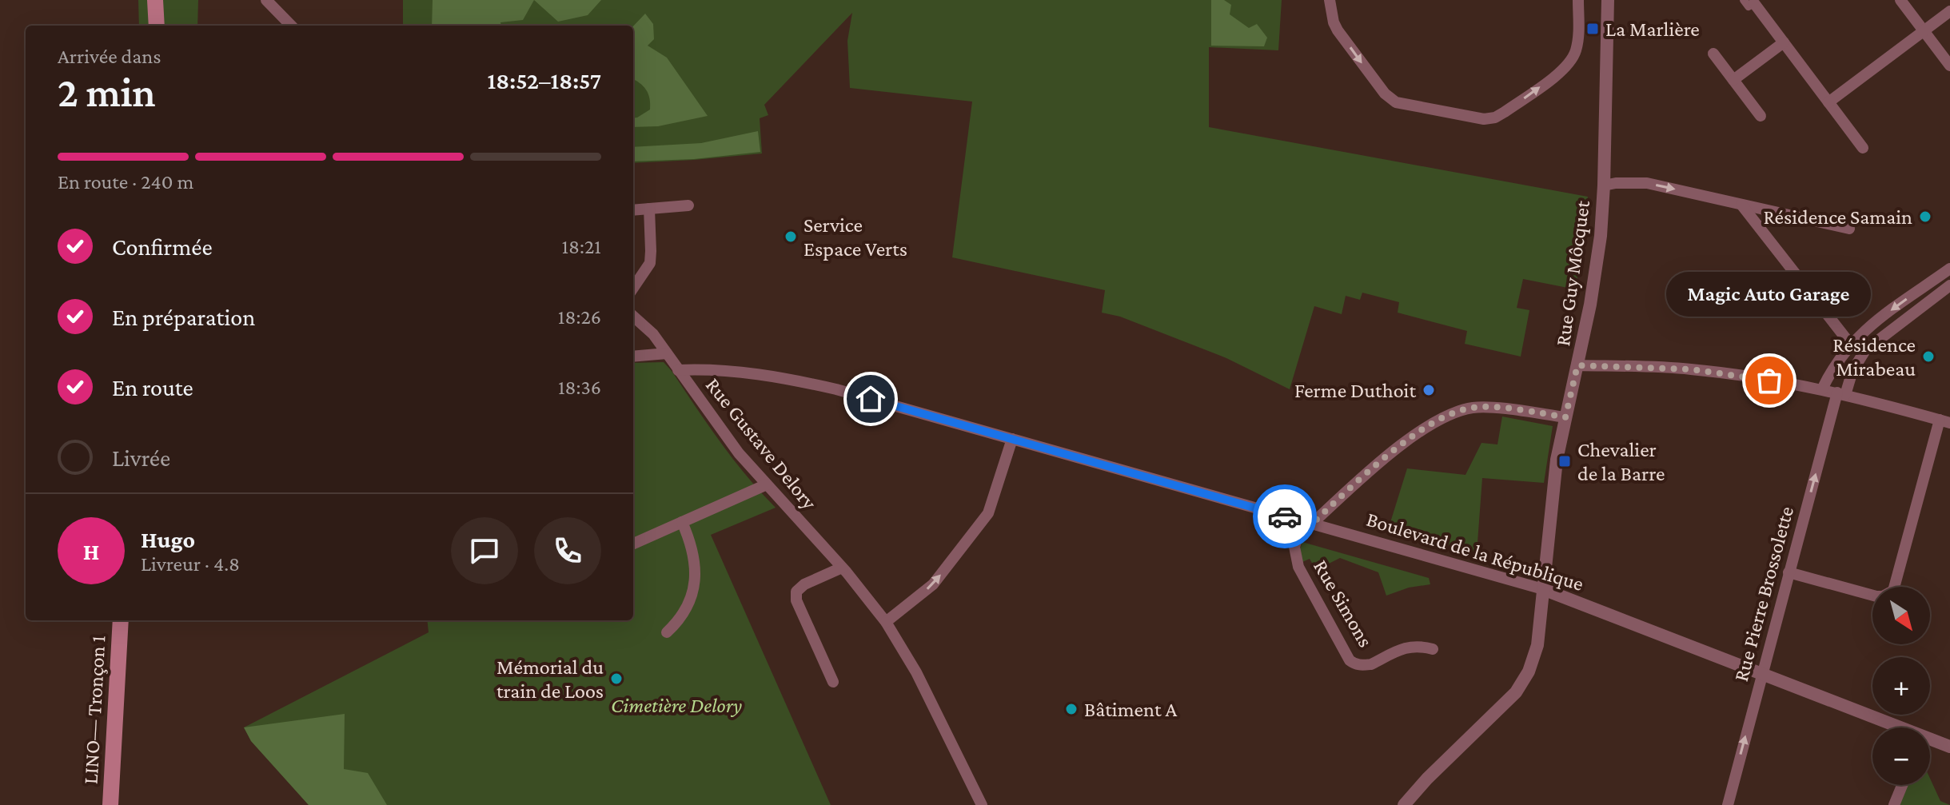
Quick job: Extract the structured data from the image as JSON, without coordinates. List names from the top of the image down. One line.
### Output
{"streets":{"main road":["LINO— Tronçon 1"],"street":["Rue Guy Môcquet","Rue Gustave Delory","Boulevard de la République","Rue Pierre Brossolette","Rue Simons"]},"crossings":[["Rue Guy Môcquet","Boulevard de la République"],["Rue Gustave Delory","Boulevard de la République"],["Boulevard de la République","Rue Pierre Brossolette"],["Boulevard de la République","Rue Simons"]],"one_way":["Rue Pierre Brossolette"],"parks":["Cimetière Delory"],"places":{"transit":["La Marlière","Chevalier de la Barre"],"other":["Résidence Samain","Service Espace Verts","Résidence Mirabeau","Magic Auto Garage","Ferme Duthoit","Mémorial du train de Loos","Bâtiment A"]},"north":"bottom right","page":{"heading":["2 min","Arrivée dans","18:52–18:57"],"panel":["Hugo","Livreur · 4.8"],"bar":"En route · 240 m","list":[["Confirmée","18:21"],["En préparation","18:26"],["En route","18:36"],"Livrée"],"bubble":"Magic Auto Garage","round":"H","map_buttons":["+","−"]}}
